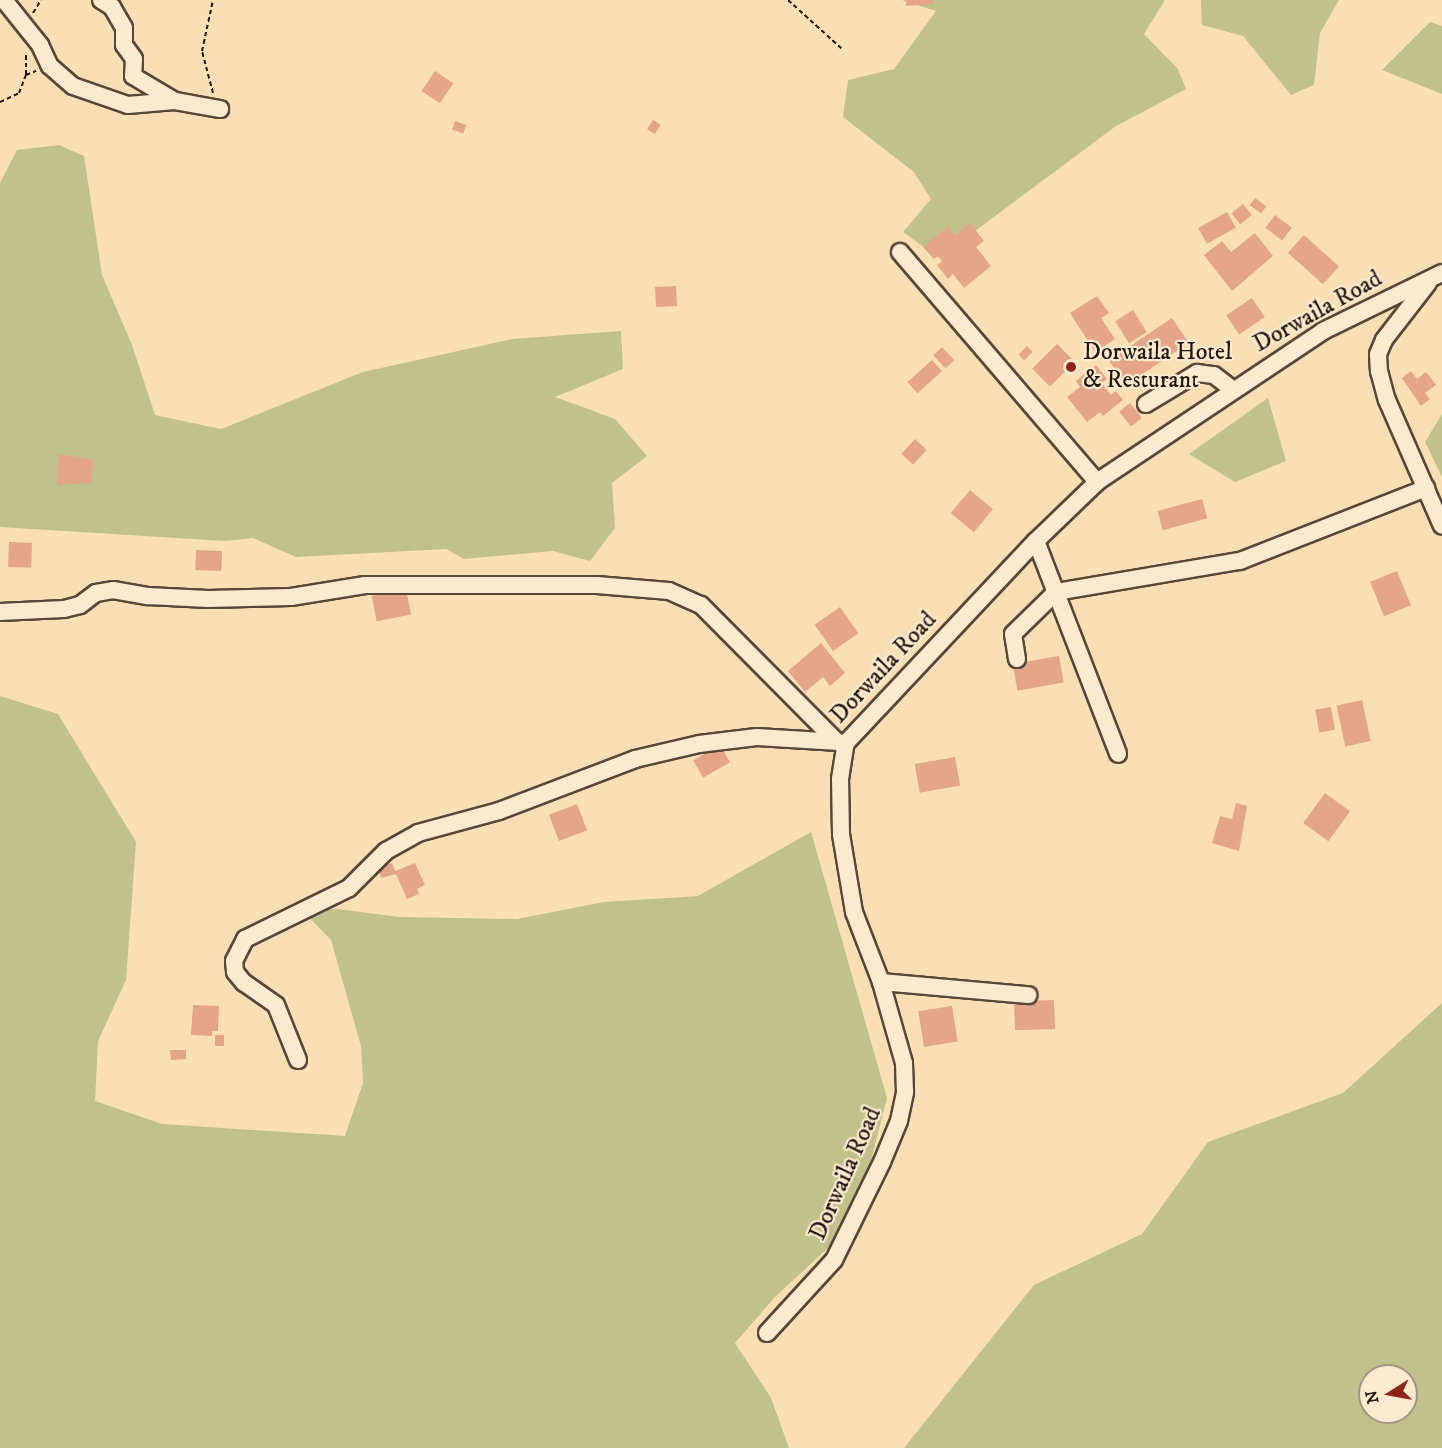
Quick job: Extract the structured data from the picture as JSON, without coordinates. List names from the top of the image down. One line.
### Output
{"streets":{"street":["Dorwaila Road"]},"places":["Dorwaila Hotel & Resturant"],"north":"left"}
